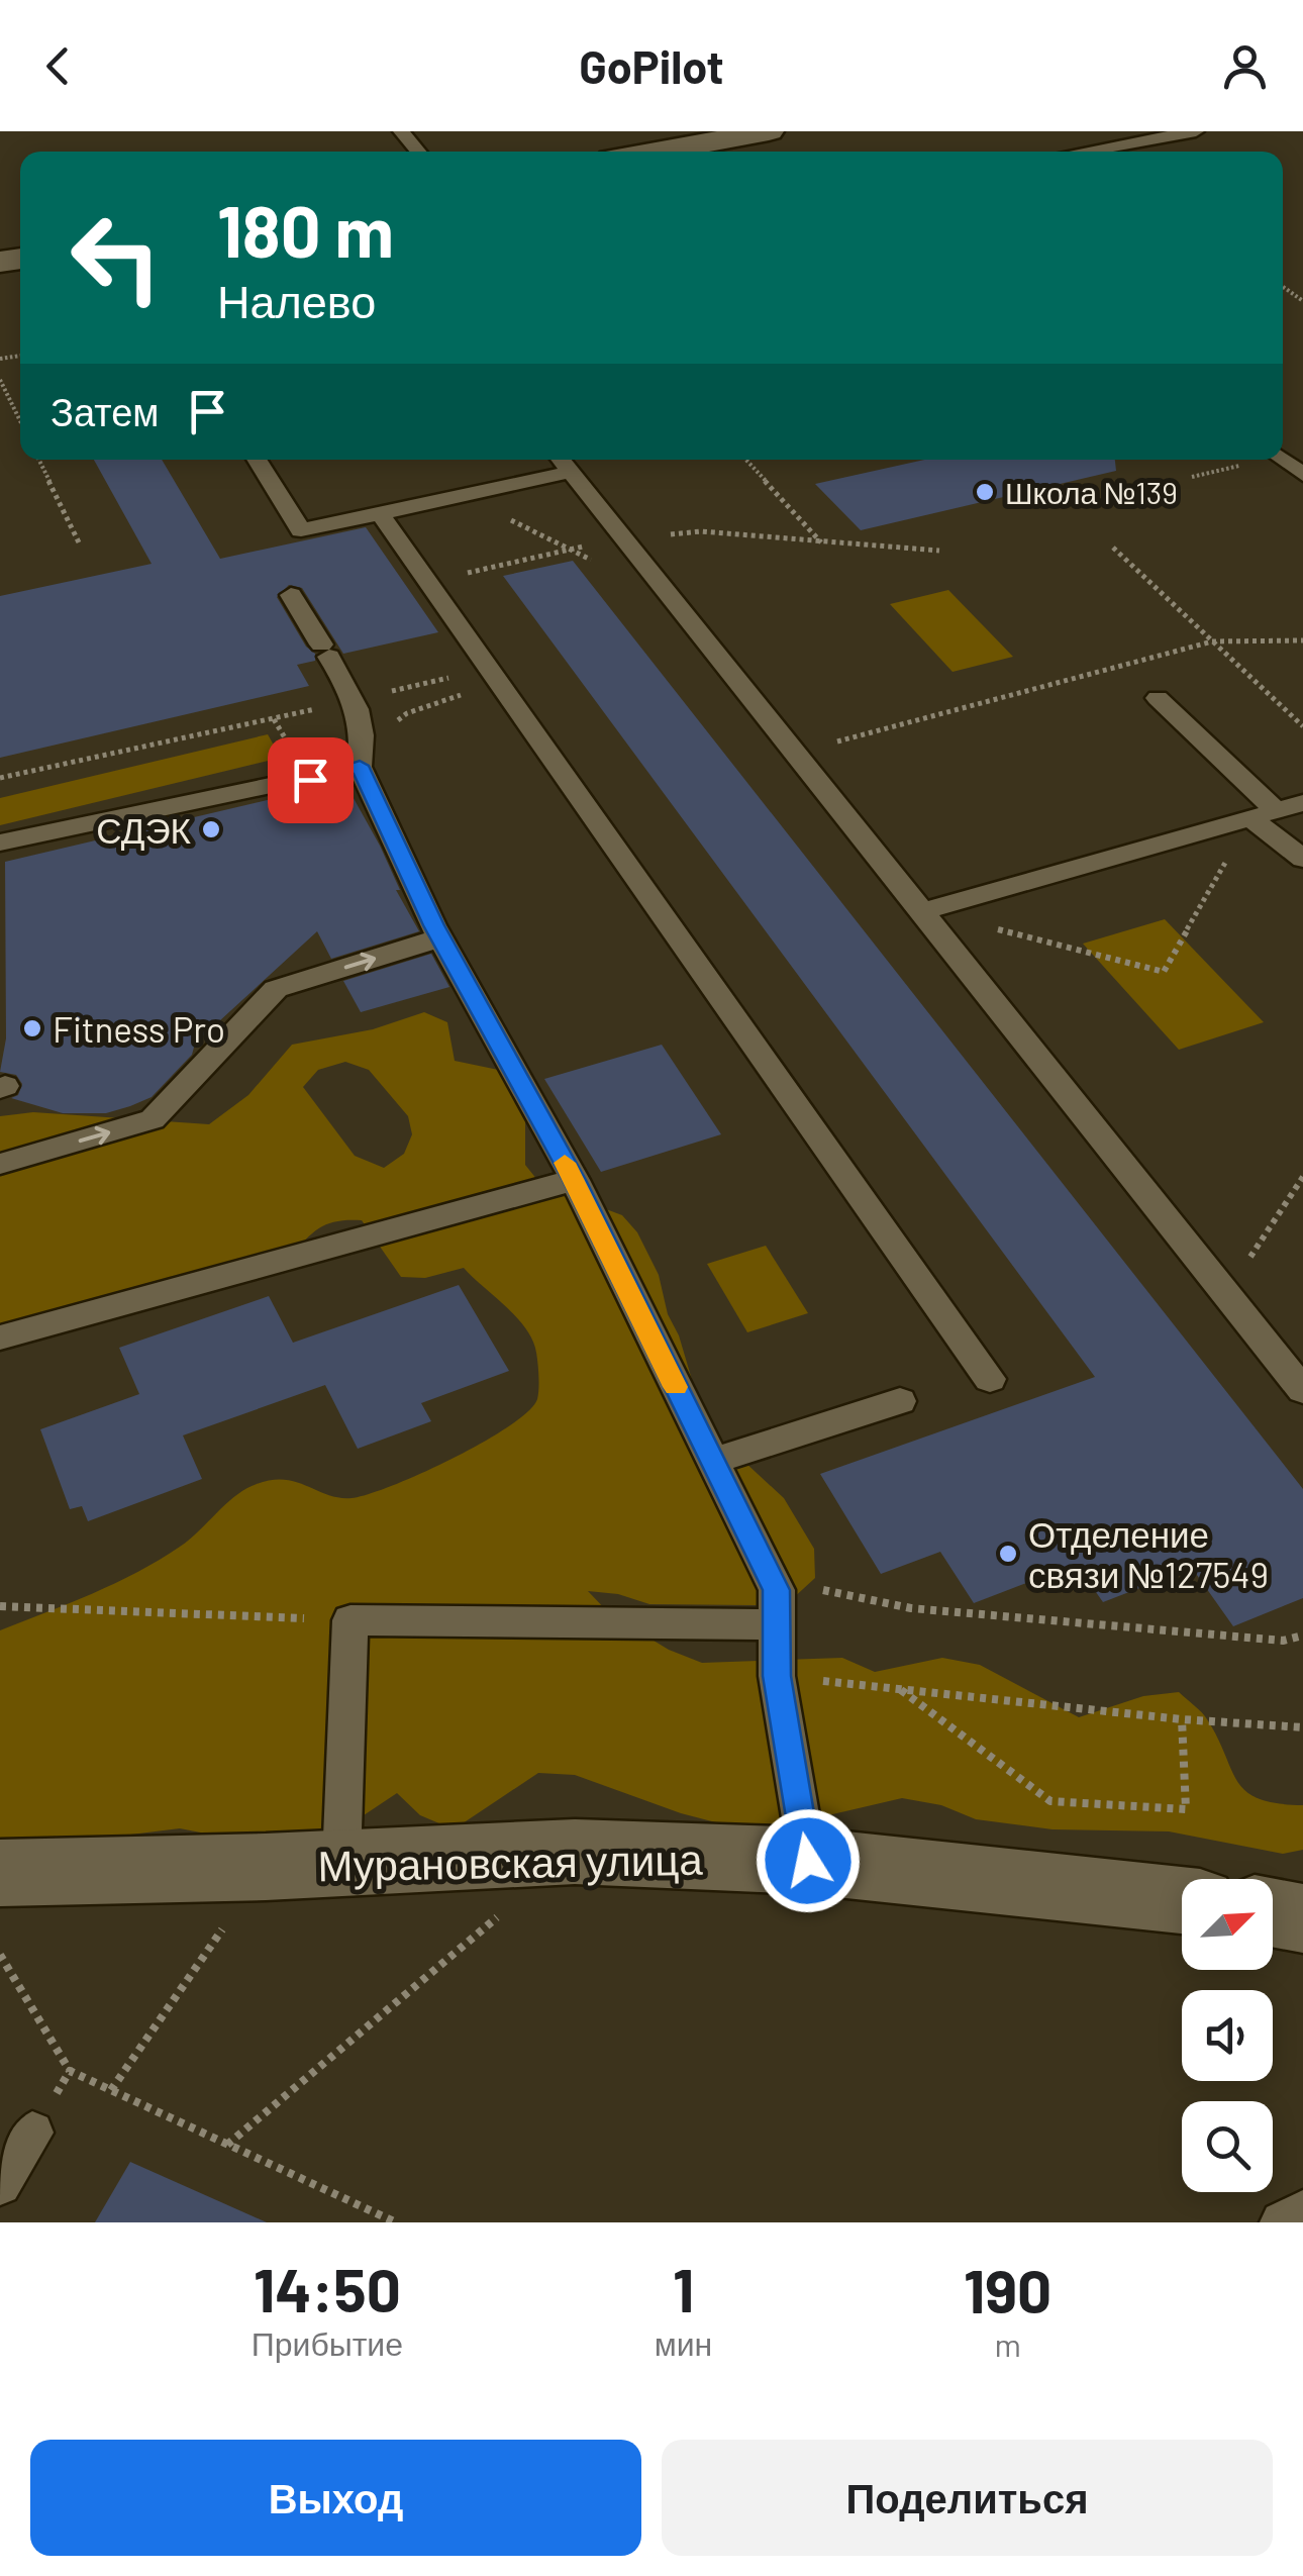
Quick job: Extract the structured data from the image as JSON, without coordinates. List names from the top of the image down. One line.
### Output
{"streets":{"street":["Мурановская улица"]},"places":["Школа №139","СДЭК","Fitness Pro","Отделение связи №127549"],"north":"top right","page":{"header":"GoPilot","turn":["180 m","Налево"],"then":"Затем","eta":["14:50","Прибытие","1","мин","190","m"],"buttons":["Выход","Поделиться"]}}
